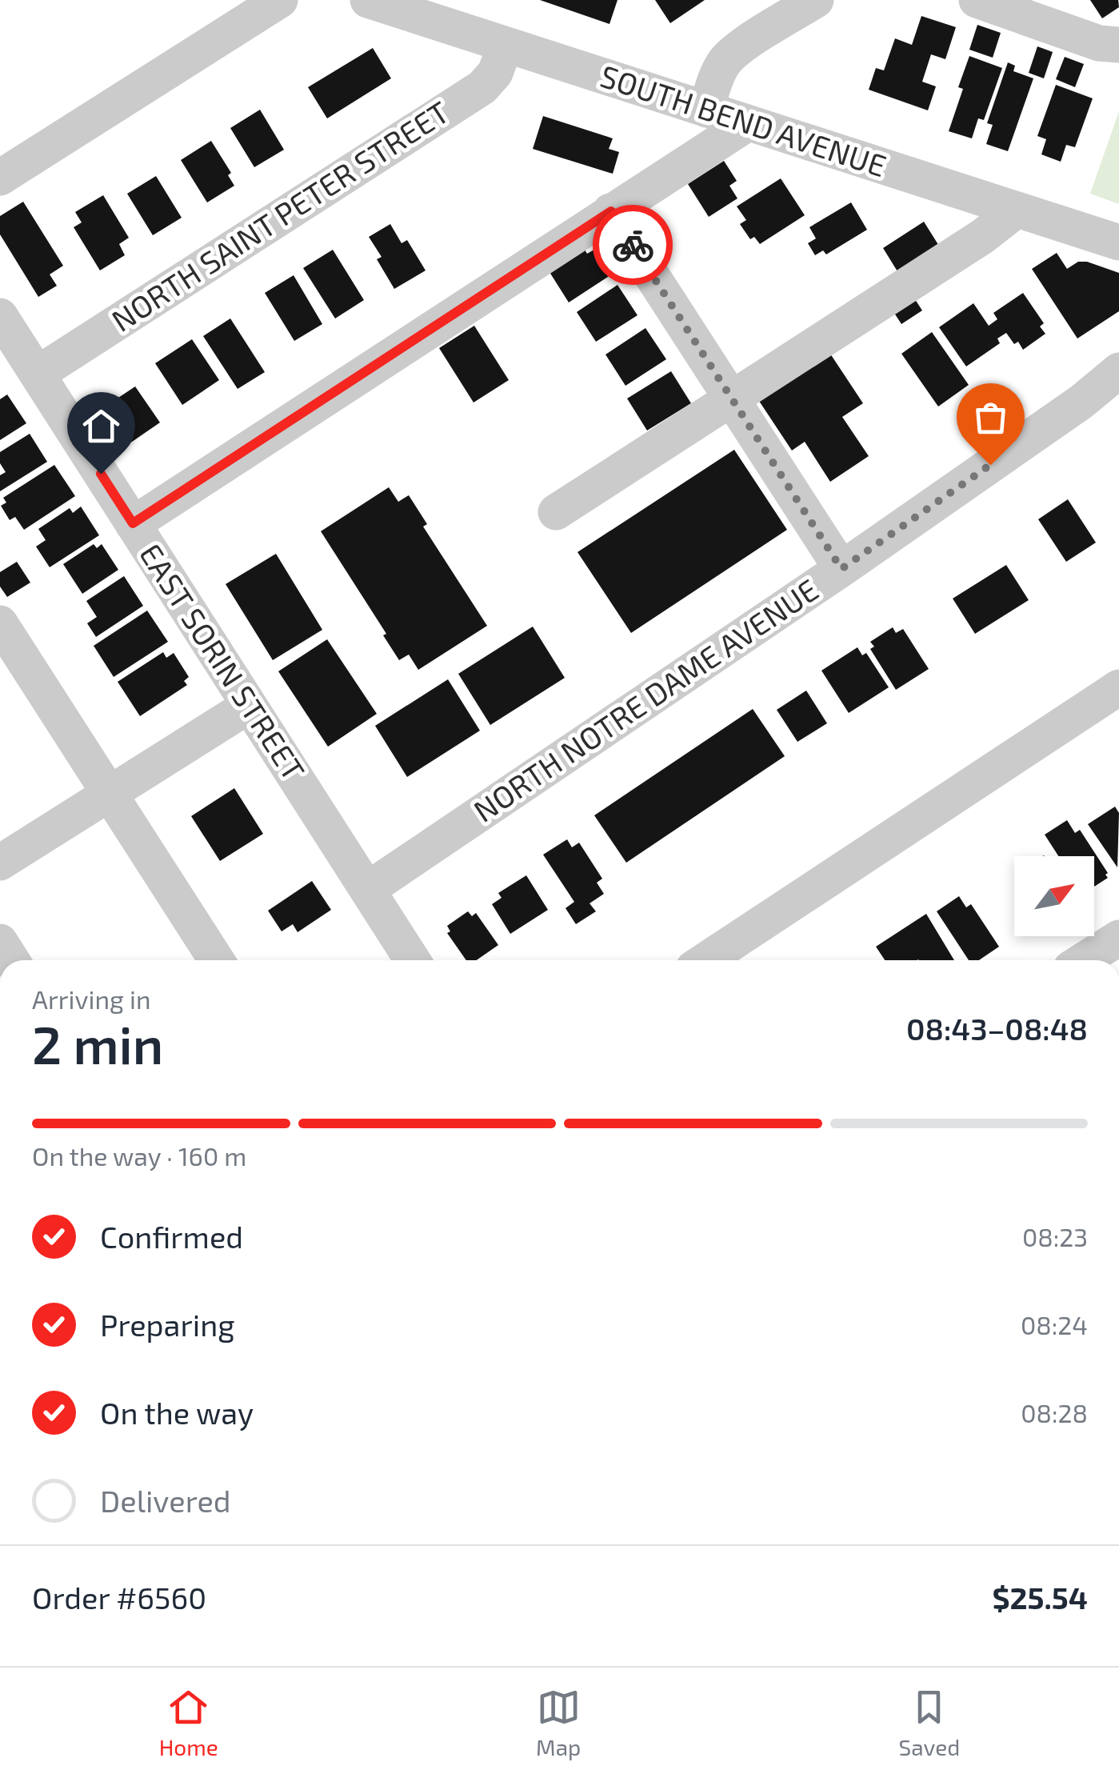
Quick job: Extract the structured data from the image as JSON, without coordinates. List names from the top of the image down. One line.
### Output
{"streets":{"street":["SOUTH BEND AVENUE","NORTH SAINT PETER STREET","EAST SORIN STREET","NORTH NOTRE DAME AVENUE"]},"crossings":[["SOUTH BEND AVENUE","NORTH SAINT PETER STREET"],["NORTH SAINT PETER STREET","EAST SORIN STREET"],["EAST SORIN STREET","NORTH NOTRE DAME AVENUE"]],"north":"top right","page":{"heading":["2 min","Arriving in","08:43–08:48"],"panel":["Order #6560","$25.54"],"bar":"On the way · 160 m","list":[["Confirmed","08:23"],["Preparing","08:24"],["On the way","08:28"],"Delivered"],"tabs":["Home","Map","Saved"]}}
